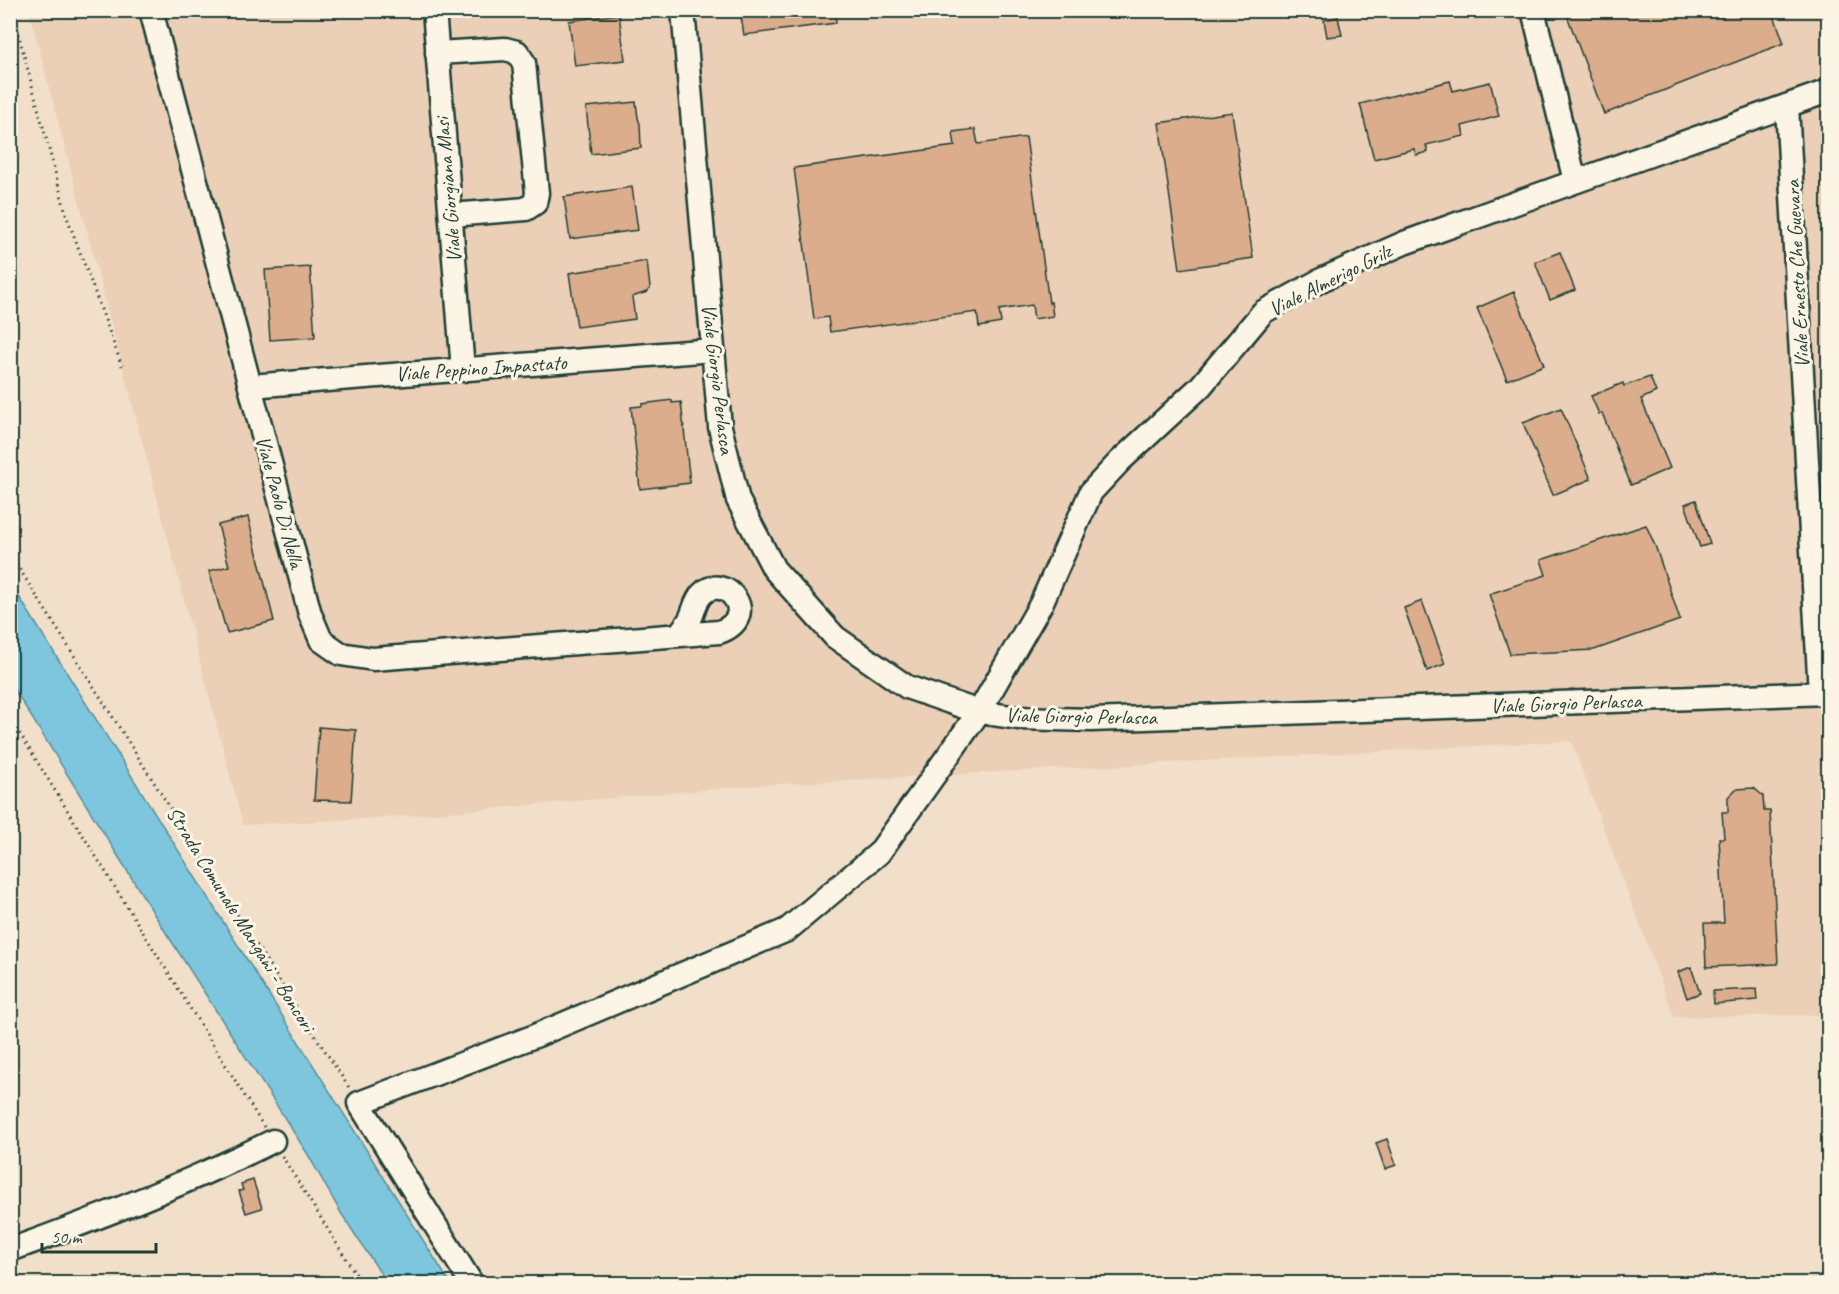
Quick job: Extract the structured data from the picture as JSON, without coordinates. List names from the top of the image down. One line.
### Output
{"streets":{"street":["Viale Giorgiana Masi","Viale Ernesto Che Guevara","Viale Almerigo Grilz","Viale Peppino Impastato","Viale Giorgio Perlasca","Viale Paolo Di Nella"],"path":["Strada Comunale Mangani - Boncori"]},"crossings":[["Viale Giorgiana Masi","Viale Peppino Impastato"],["Viale Ernesto Che Guevara","Viale Almerigo Grilz"],["Viale Ernesto Che Guevara","Viale Giorgio Perlasca"],["Viale Almerigo Grilz","Viale Giorgio Perlasca"],["Viale Almerigo Grilz","Strada Comunale Mangani - Boncori"],["Viale Peppino Impastato","Viale Giorgio Perlasca"],["Viale Peppino Impastato","Viale Paolo Di Nella"]],"scale_bar":"50 m"}
